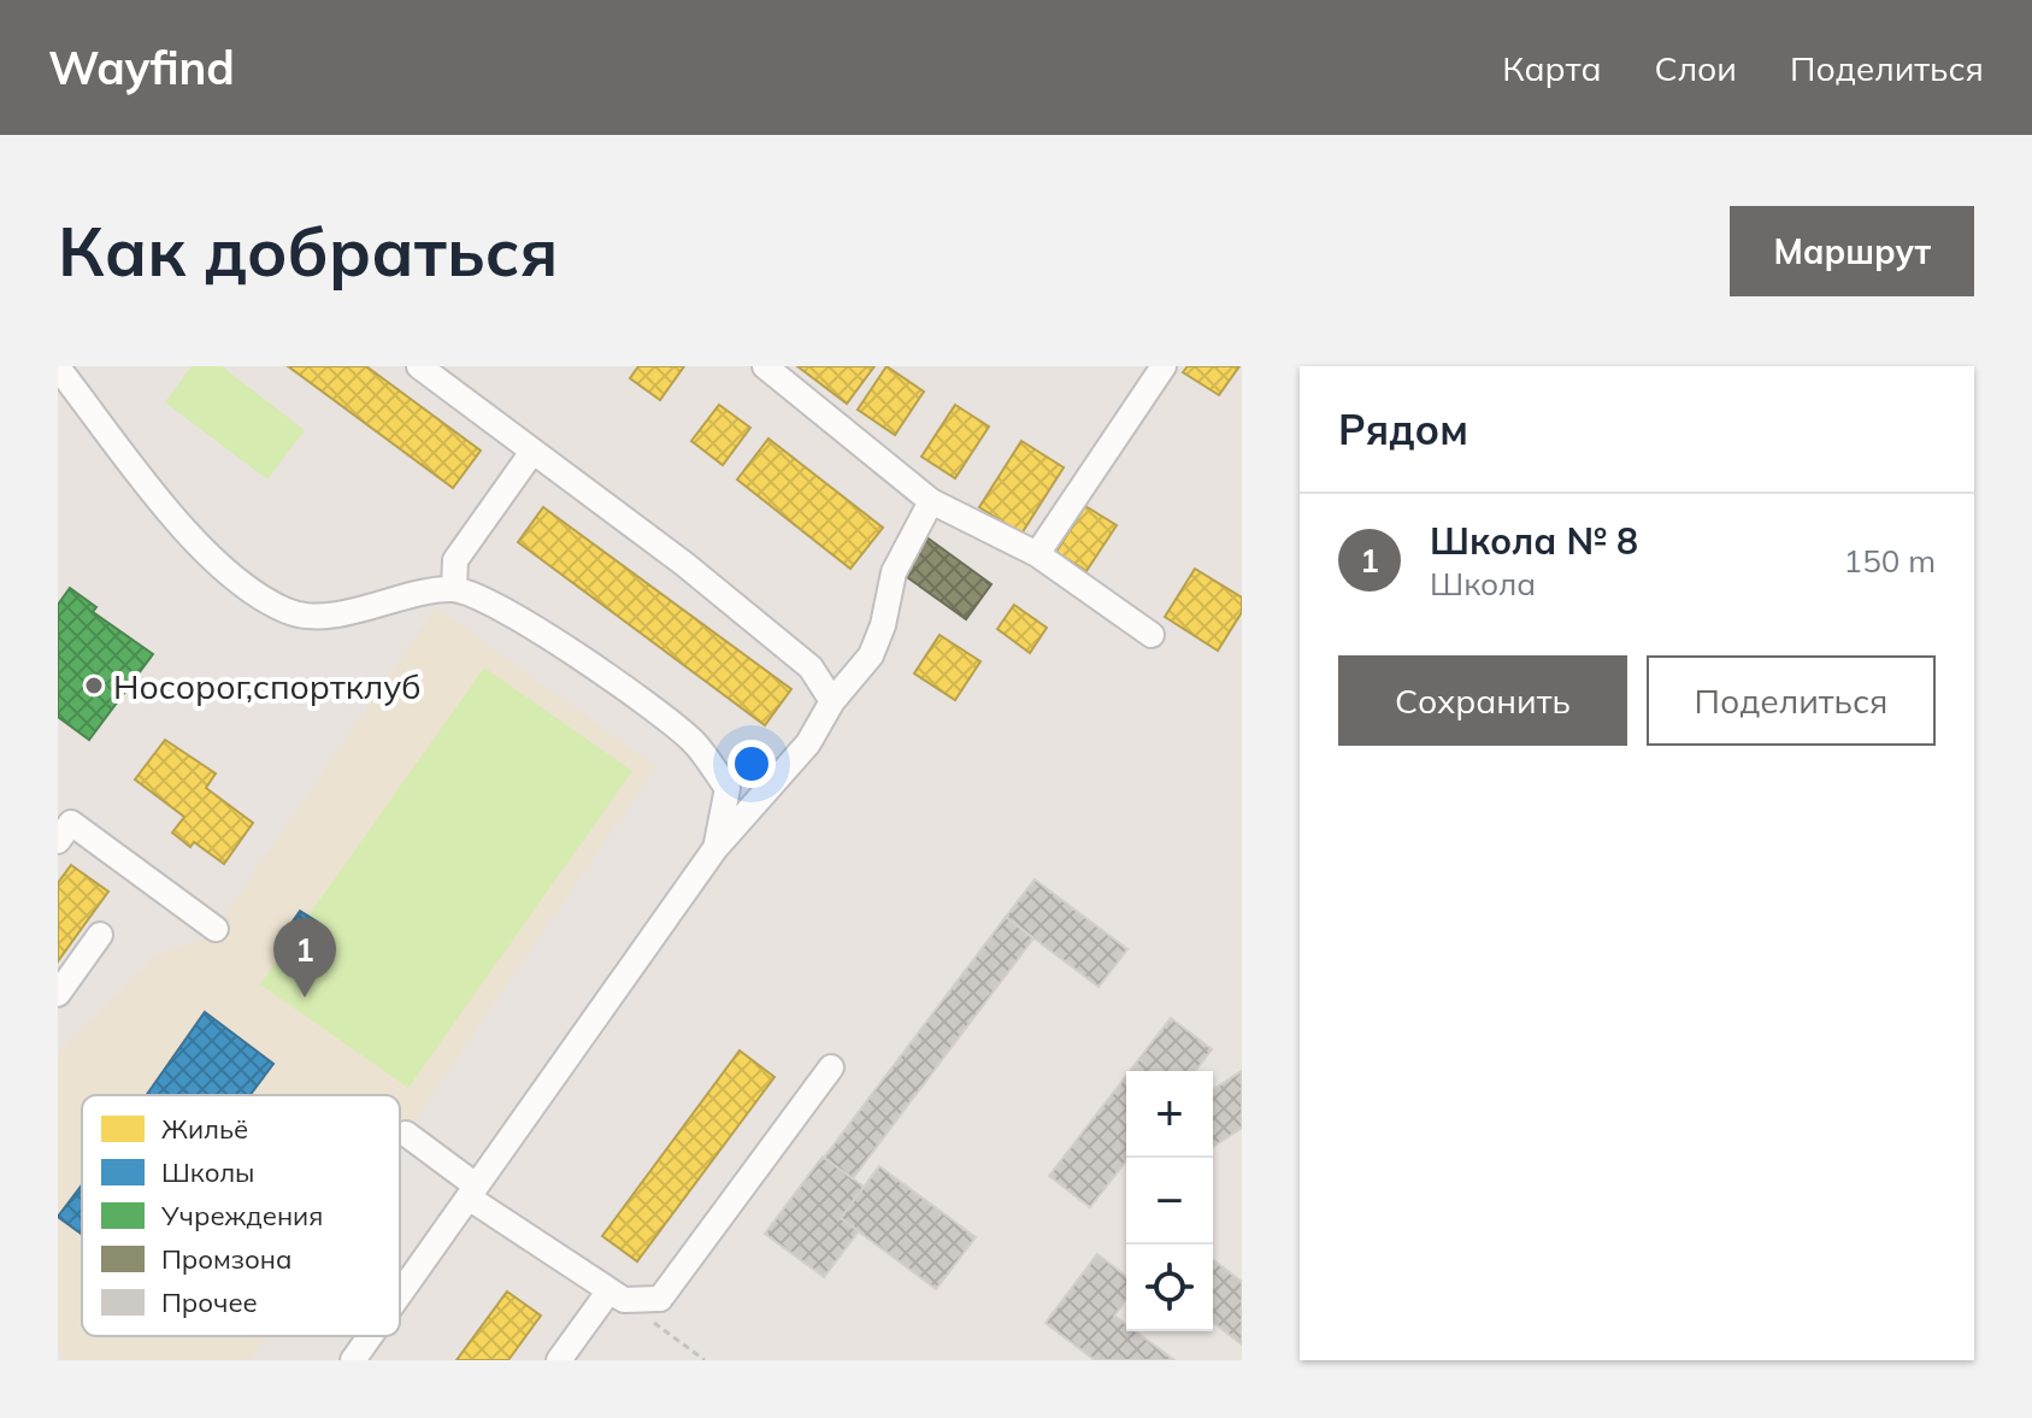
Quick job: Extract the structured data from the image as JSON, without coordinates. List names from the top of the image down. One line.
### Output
{"places":["Носорог,спортклуб"],"legend":["Жильё","Школы","Учреждения","Промзона","Прочее"],"page":{"header":"Wayfind","nav":["Карта","Слои","Поделиться"],"buttons":["Маршрут",["Сохранить","Поделиться"]],"title":"Как добраться","heading":"Рядом","list":[{"mark":"1","name":"Школа № 8","note":"Школа","value":"150 m"}],"pins":"1","map_buttons":["+","−"]}}
